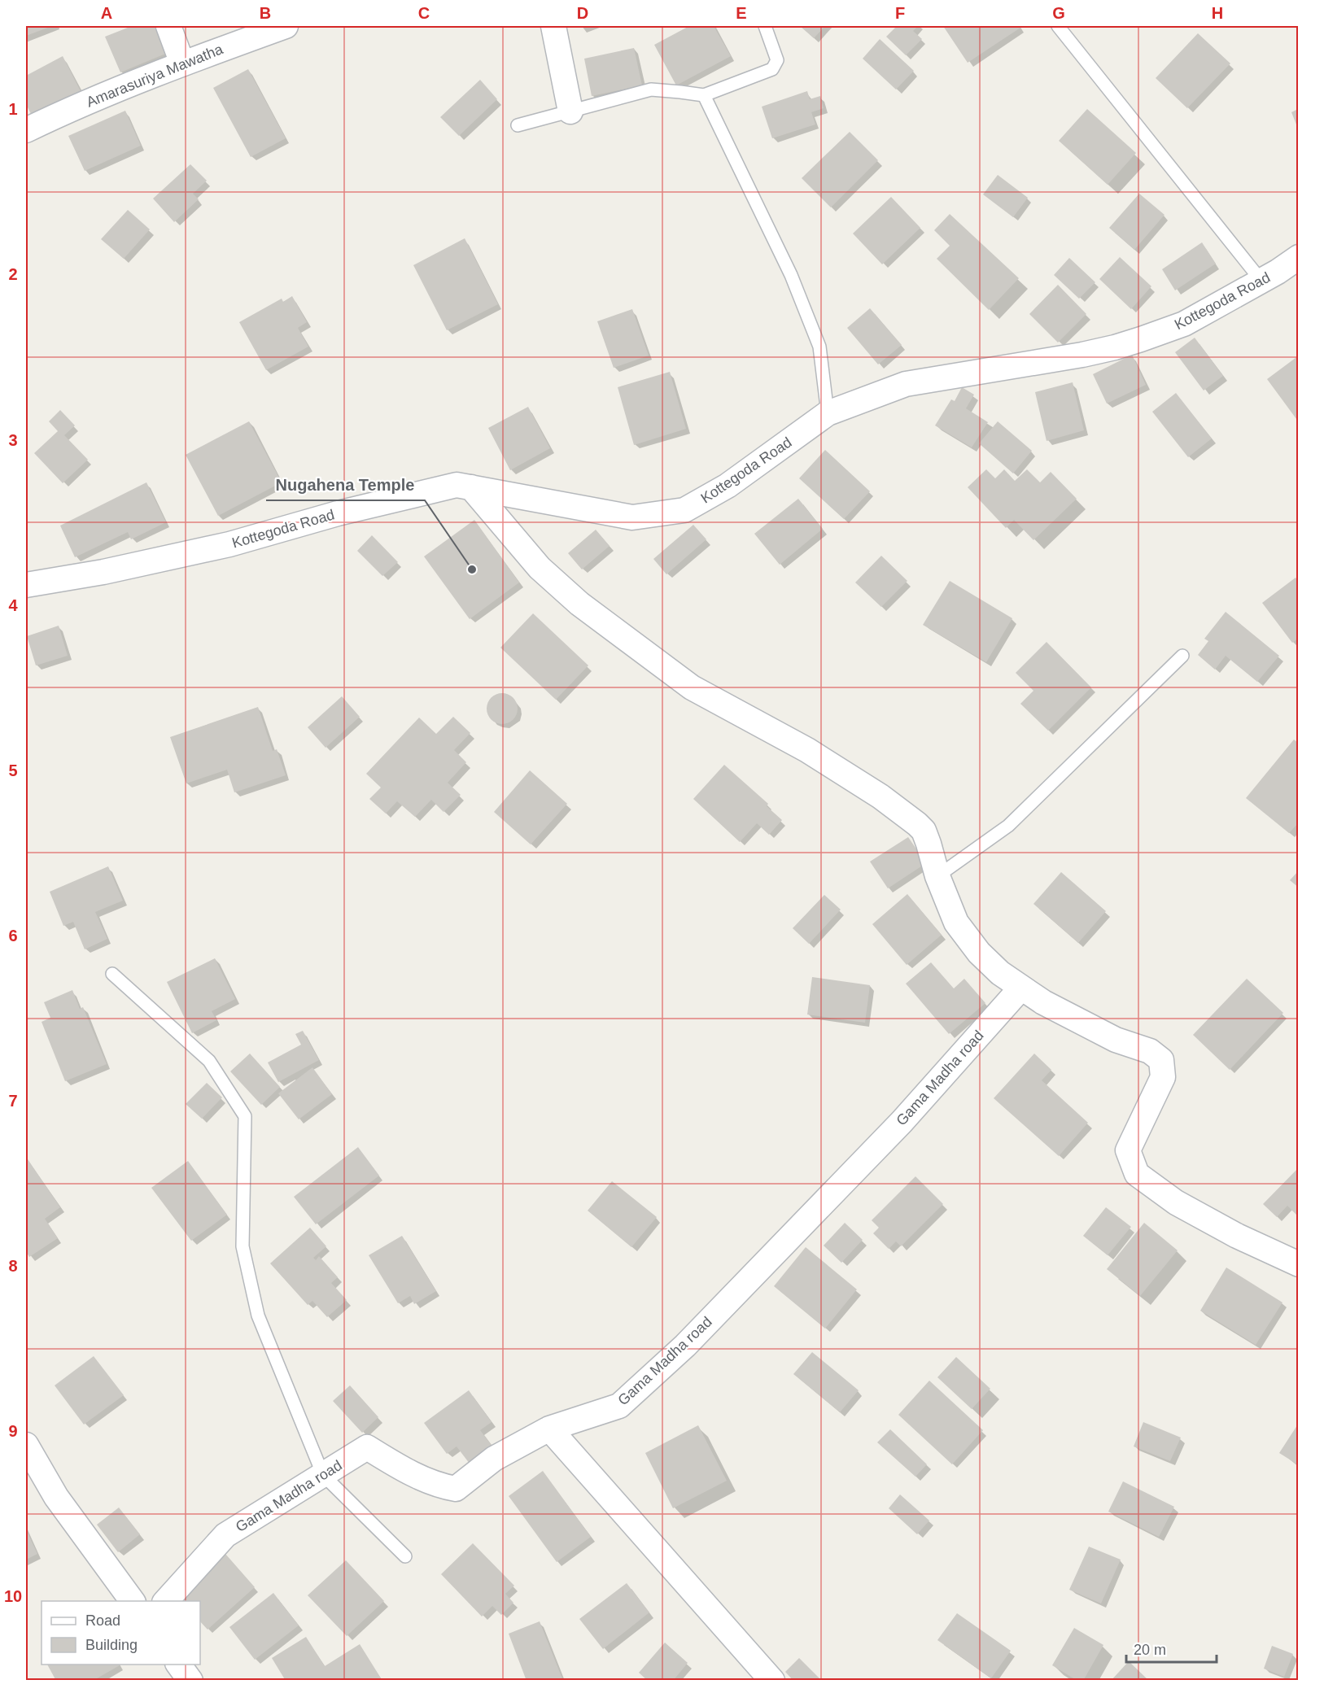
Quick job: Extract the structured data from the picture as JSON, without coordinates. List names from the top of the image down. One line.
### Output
{"streets":{"street":["Amarasuriya Mawatha","Kottegoda Road","Gama Madha road"]},"places":["Nugahena Temple"],"legend":["Road","Building"],"scale_bar":"20 m","grid":{"columns":["A","B","C","D","E","F","G","H"],"rows":["1","2","3","4","5","6","7","8","9","10"]}}
